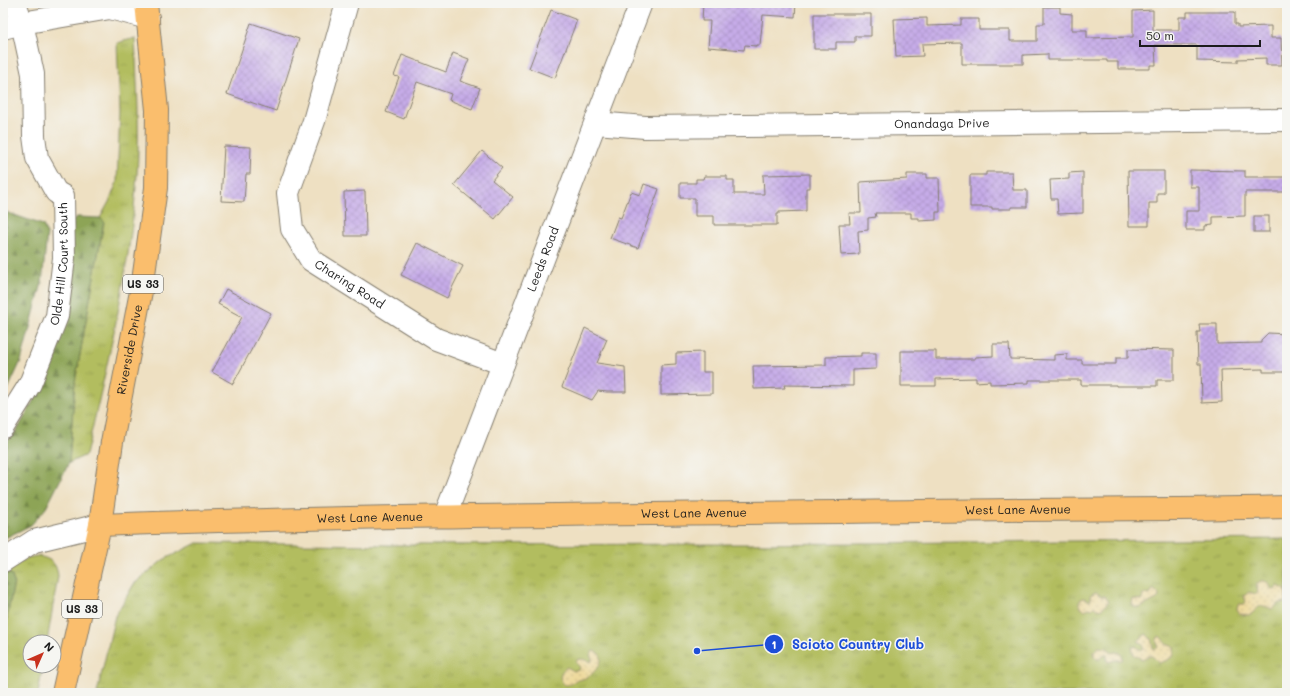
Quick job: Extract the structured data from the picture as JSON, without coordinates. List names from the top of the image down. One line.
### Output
{"streets":{"main road":["US 33","Riverside Drive","West Lane Avenue"],"street":["Onandaga Drive","Leeds Road","Olde Hill Court South","Charing Road"]},"crossings":[["Onandaga Drive","Leeds Road"],["Leeds Road","Charing Road"],["Leeds Road","West Lane Avenue"],["Riverside Drive","West Lane Avenue"]],"places":["Scioto Country Club"],"scale_bar":"50 m","north":"top right"}
